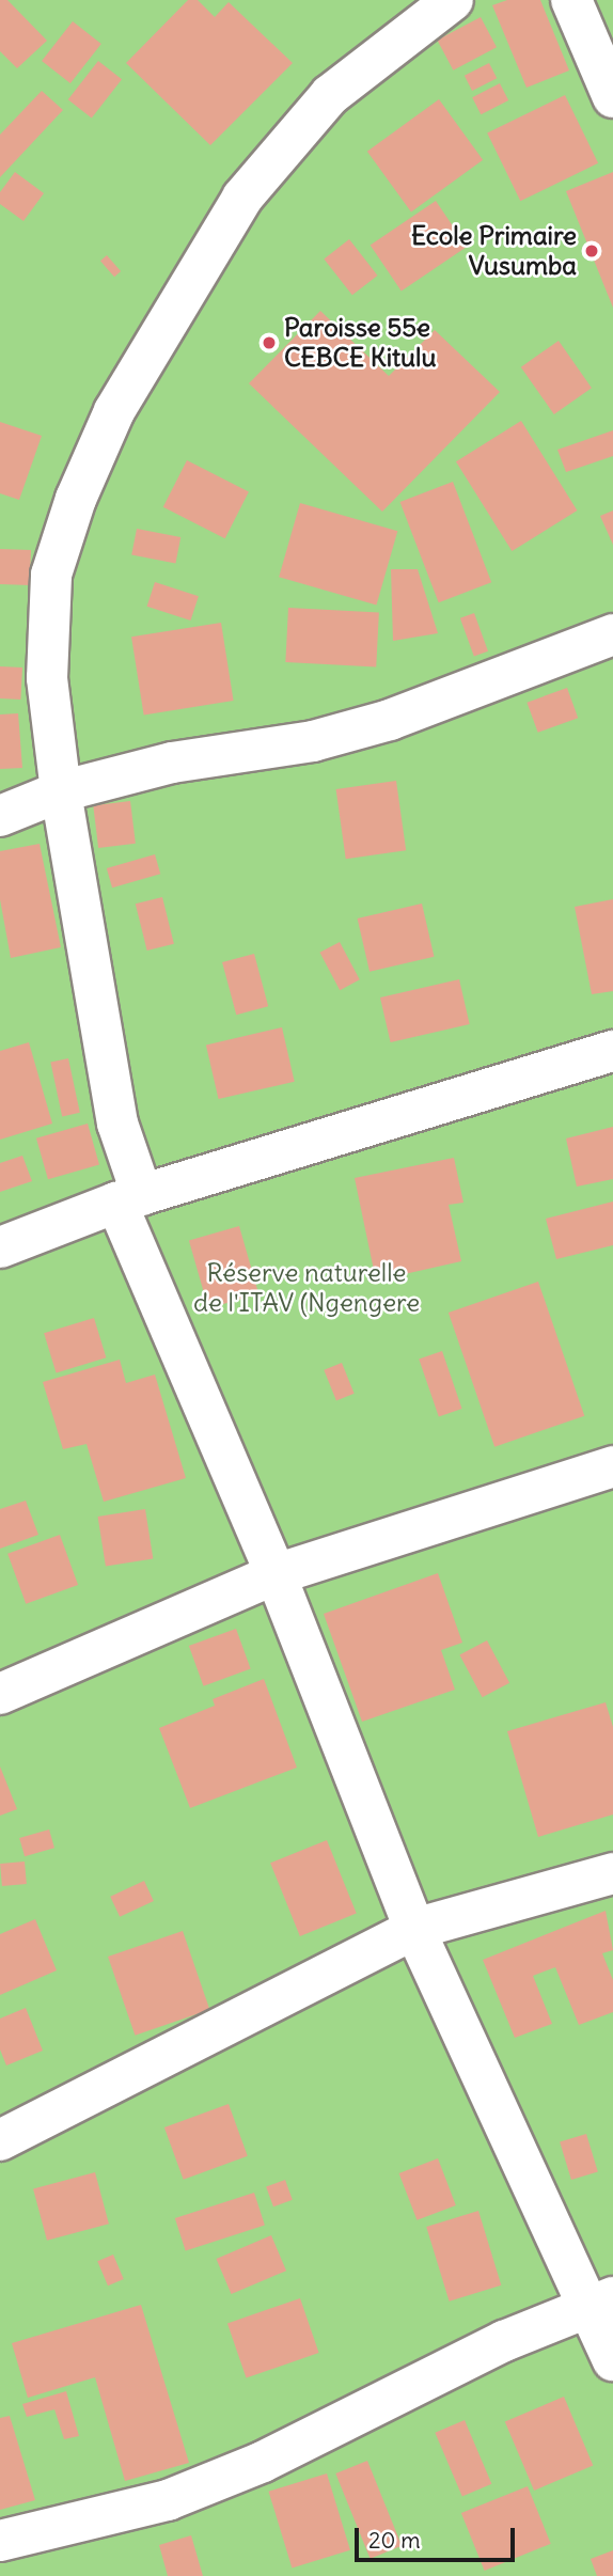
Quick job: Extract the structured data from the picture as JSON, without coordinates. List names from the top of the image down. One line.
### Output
{"parks":["Réserve naturelle de l'ITAV (Ngengere"],"places":["Ecole Primaire Vusumba","Paroisse 55e CEBCE Kitulu"],"scale_bar":"20 m"}
